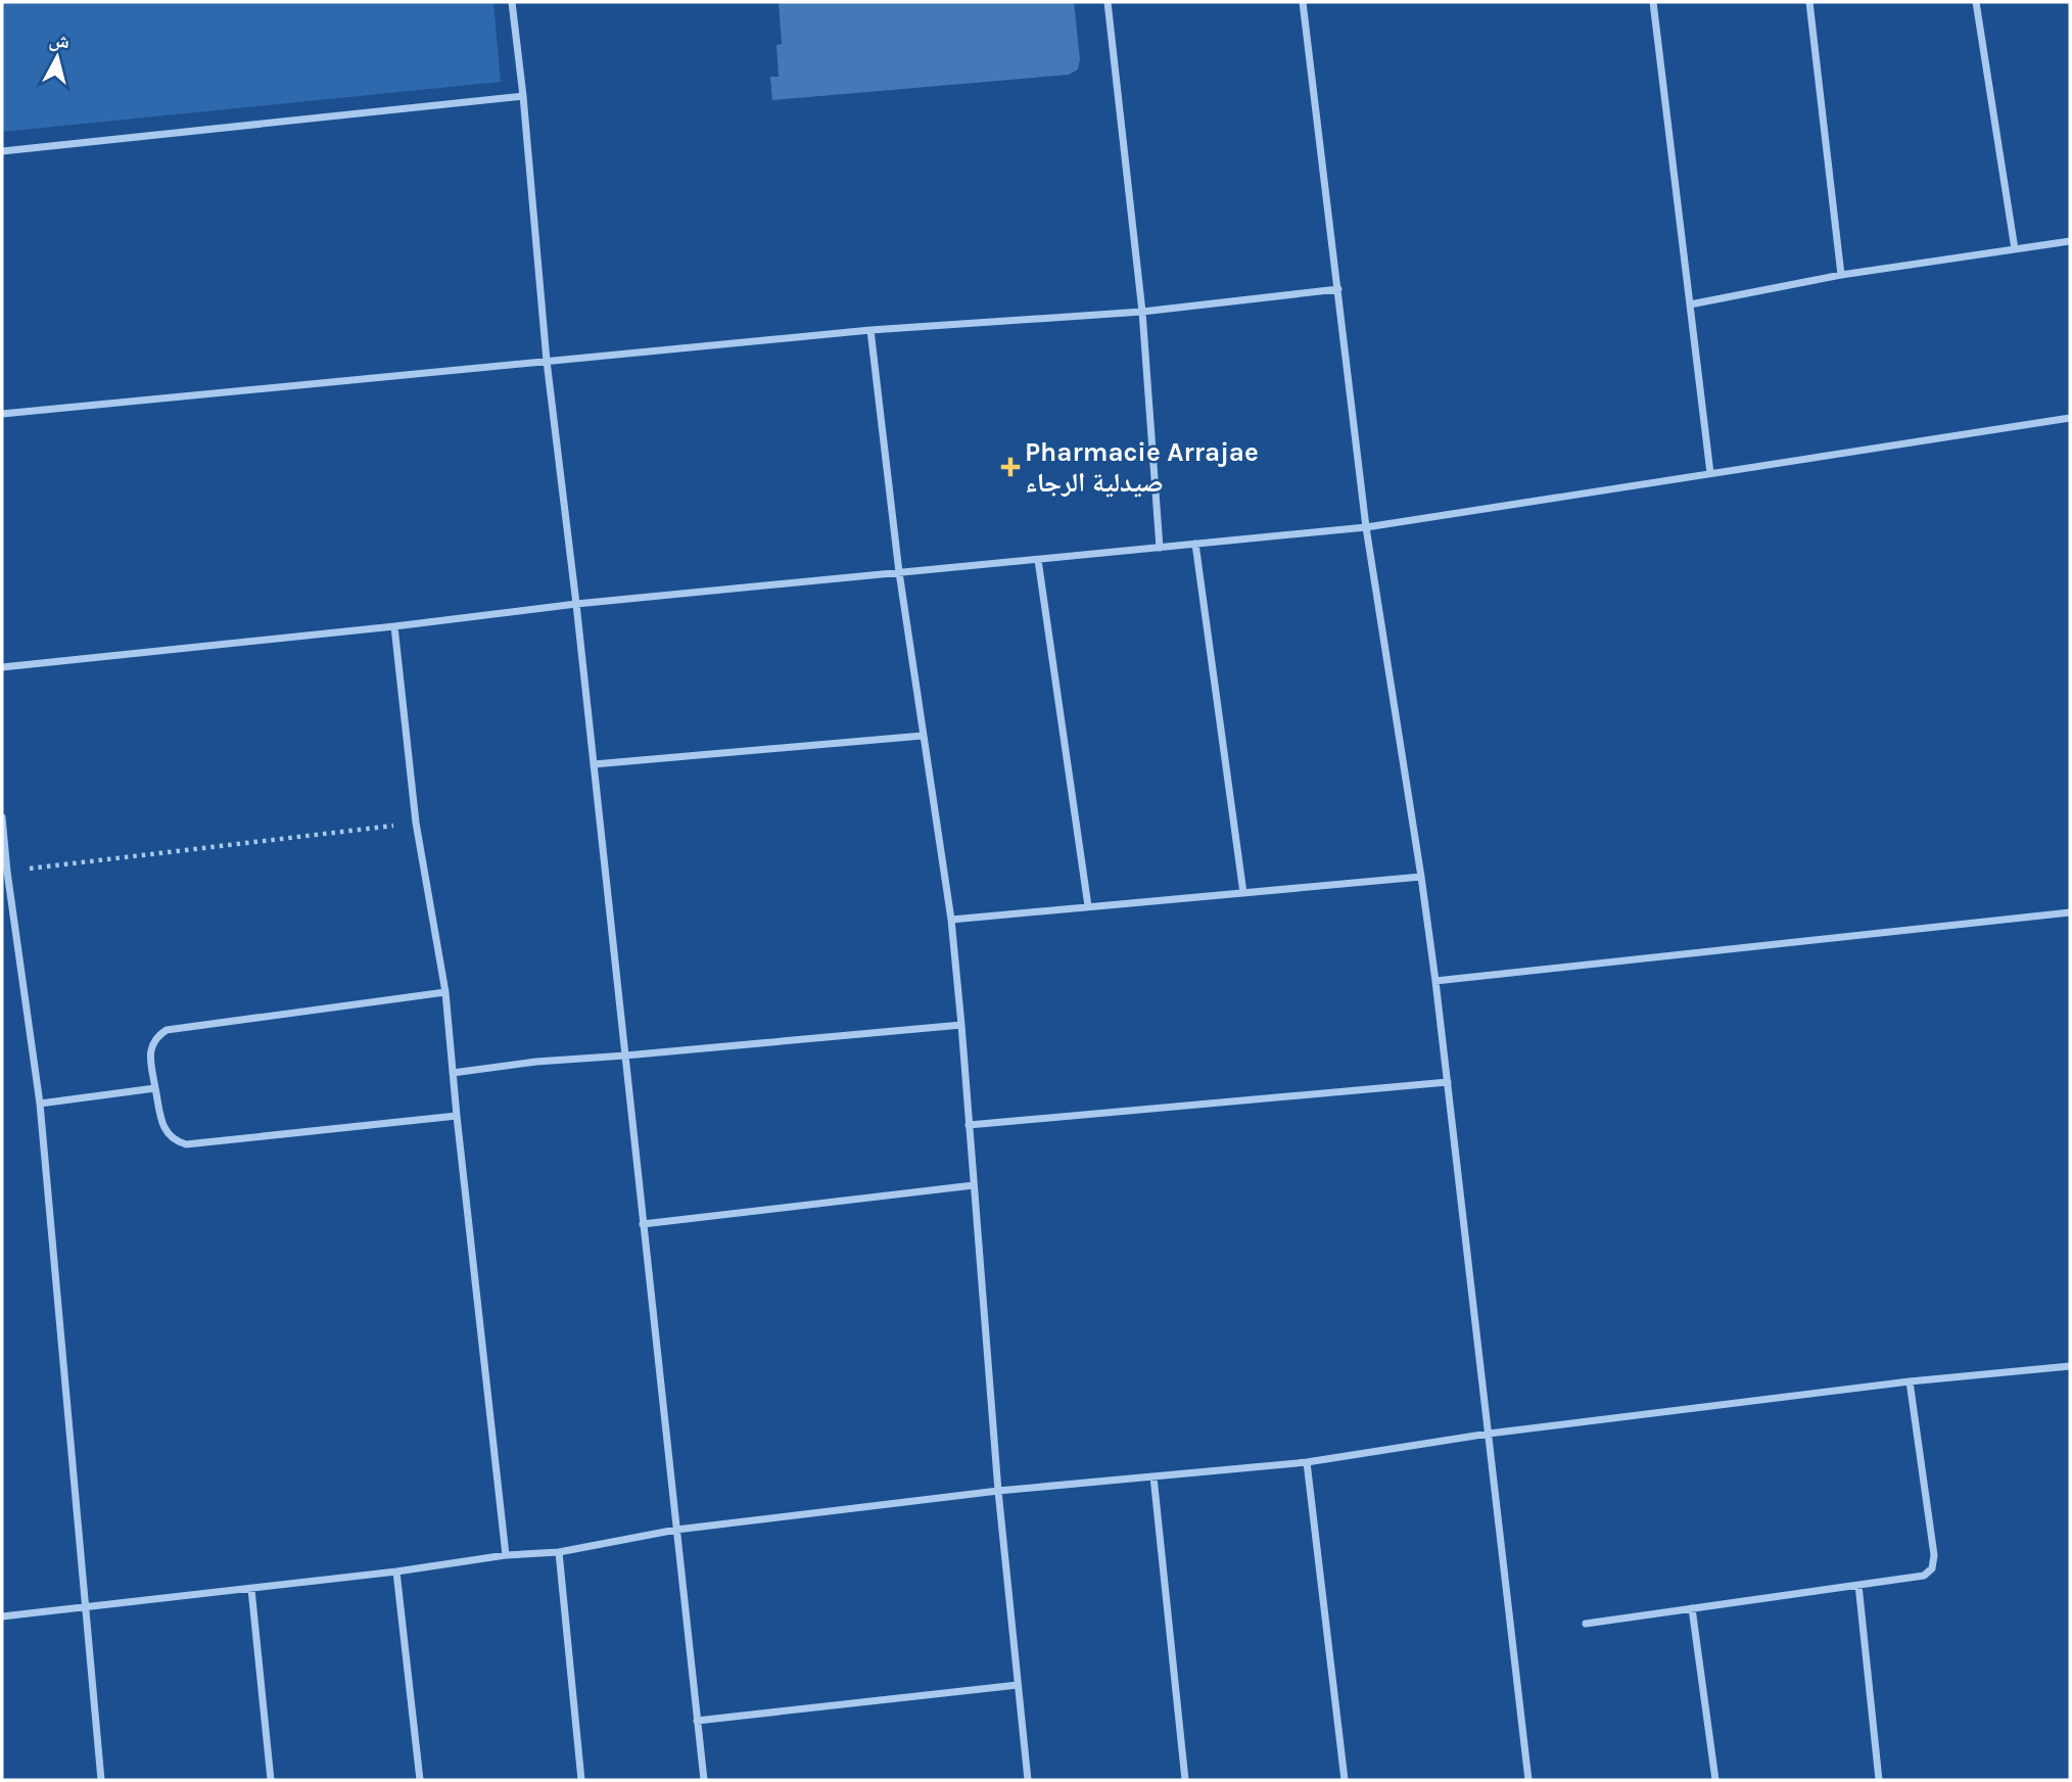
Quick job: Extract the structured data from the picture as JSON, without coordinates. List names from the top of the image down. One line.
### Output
{"places":{"health":["Pharmacie Arrajae صيدلية الرجاء"]},"north":"top"}
